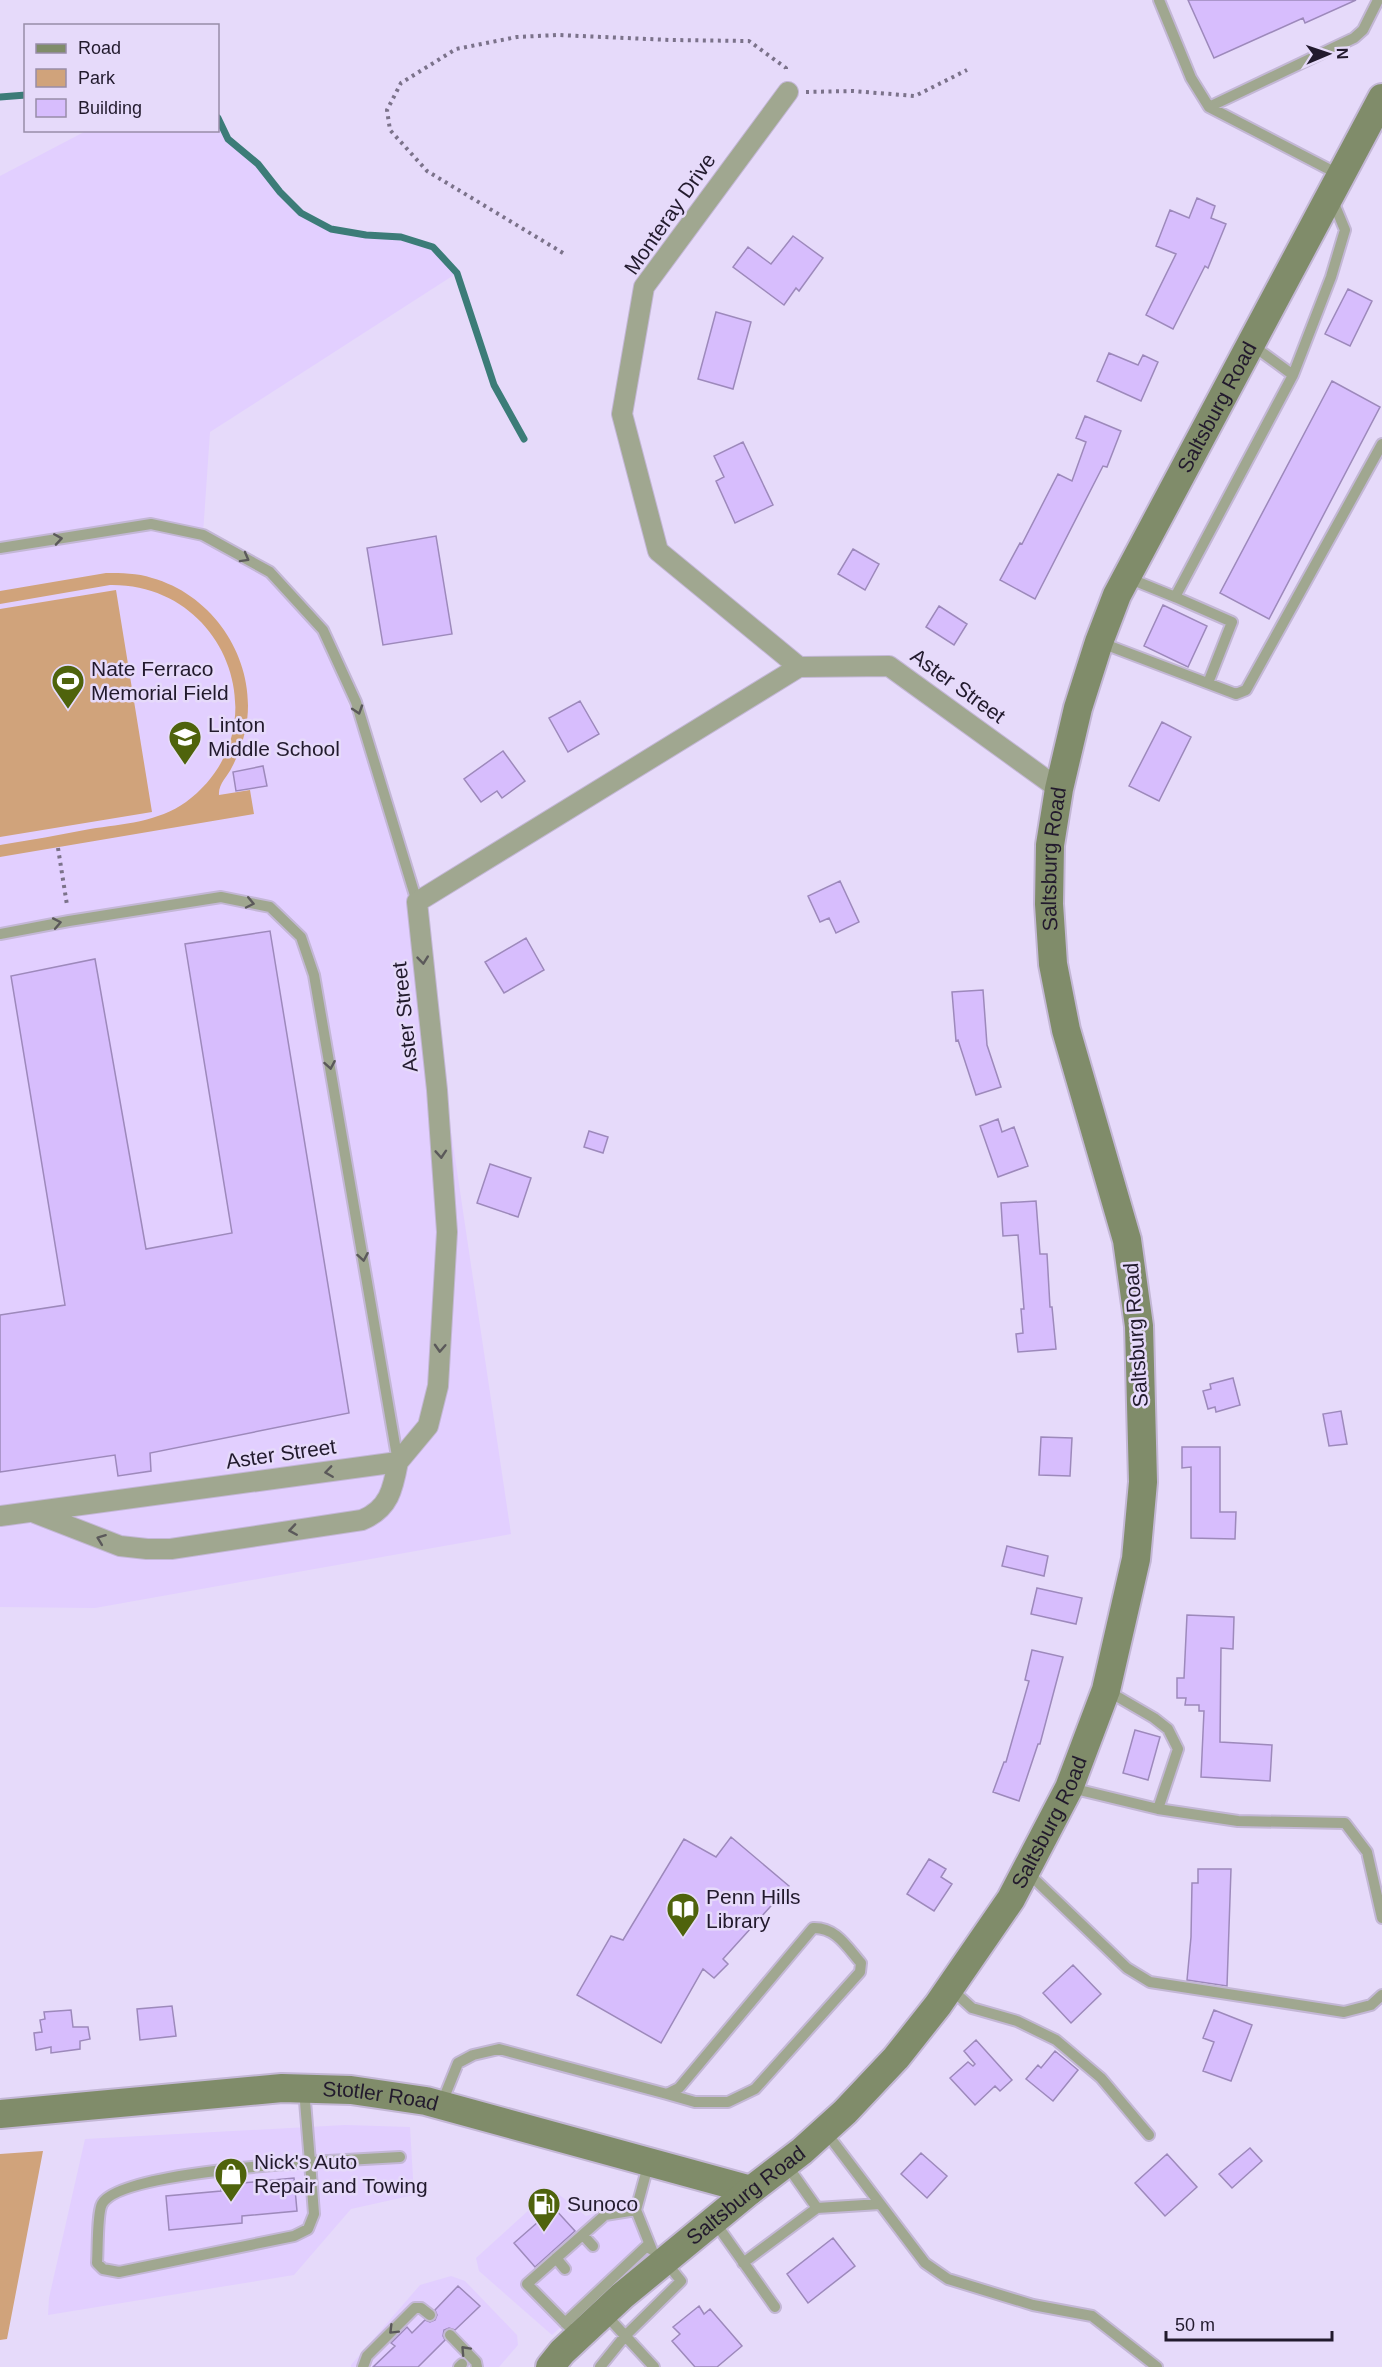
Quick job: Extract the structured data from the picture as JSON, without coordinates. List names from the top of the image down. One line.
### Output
{"streets":{"main road":["Saltsburg Road","Stotler Road"],"street":["Monteray Drive","Aster Street"]},"crossings":[["Monteray Drive","Aster Street"],["Saltsburg Road","Aster Street"],["Saltsburg Road","Stotler Road"]],"places":{"sports":["Nate Ferraco Memorial Field"],"school or university":["Linton Middle School"],"library":["Penn Hills Library"],"shop":["Nick's Auto Repair and Towing"],"fuel station":["Sunoco"]},"legend":["Road","Park","Building"],"scale_bar":"50 m","north":"right"}
